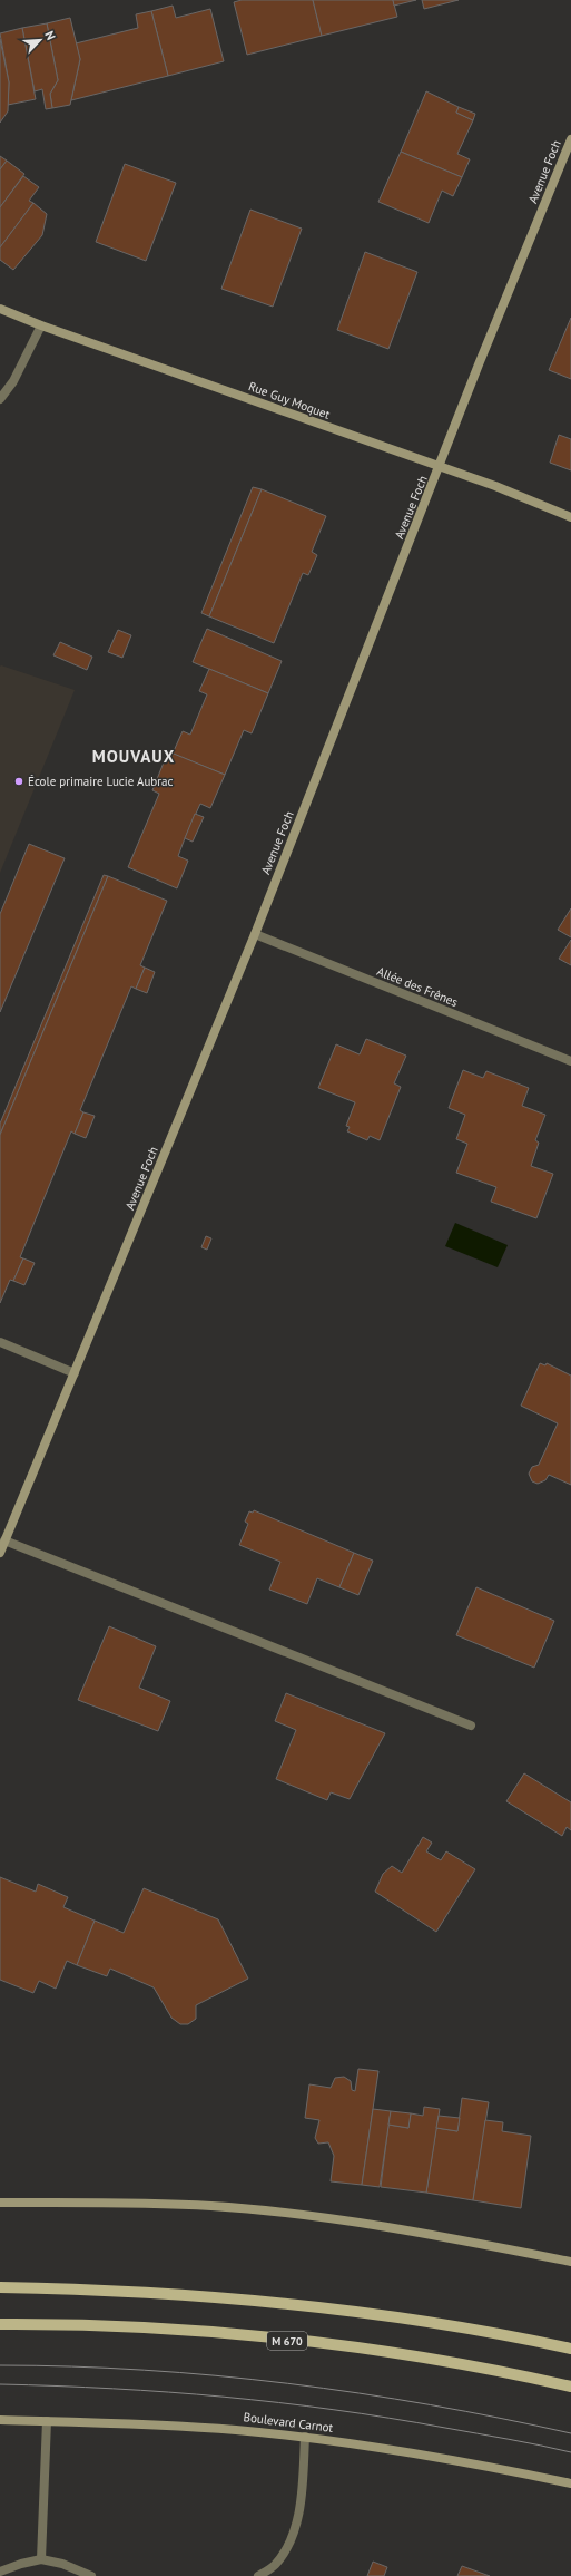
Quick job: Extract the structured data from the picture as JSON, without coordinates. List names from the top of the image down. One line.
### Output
{"streets":{"main road":["M 670"],"street":["Avenue Foch","Rue Guy Moquet","Allée des Frênes","Boulevard Carnot"]},"crossings":[["Avenue Foch","Rue Guy Moquet"],["Avenue Foch","Allée des Frênes"]],"districts":["MOUVAUX"],"places":["École primaire Lucie Aubrac"],"north":"top right"}
